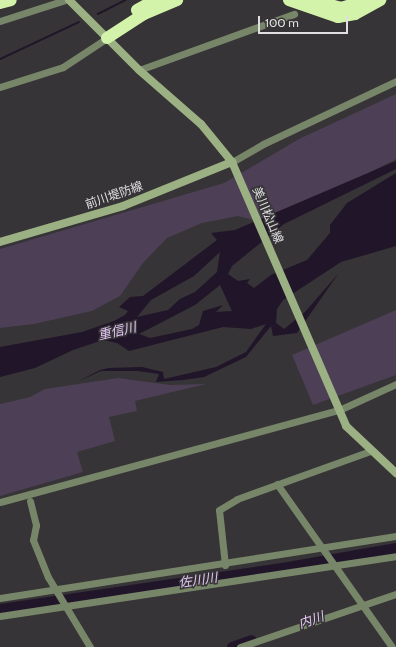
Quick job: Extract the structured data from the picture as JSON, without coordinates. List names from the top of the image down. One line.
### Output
{"streets":{"main road":["前川堤防線","美川松山線"]},"crossings":[["前川堤防線","美川松山線"]],"water":["重信川","佐川川","内川"],"scale_bar":"100 m"}
